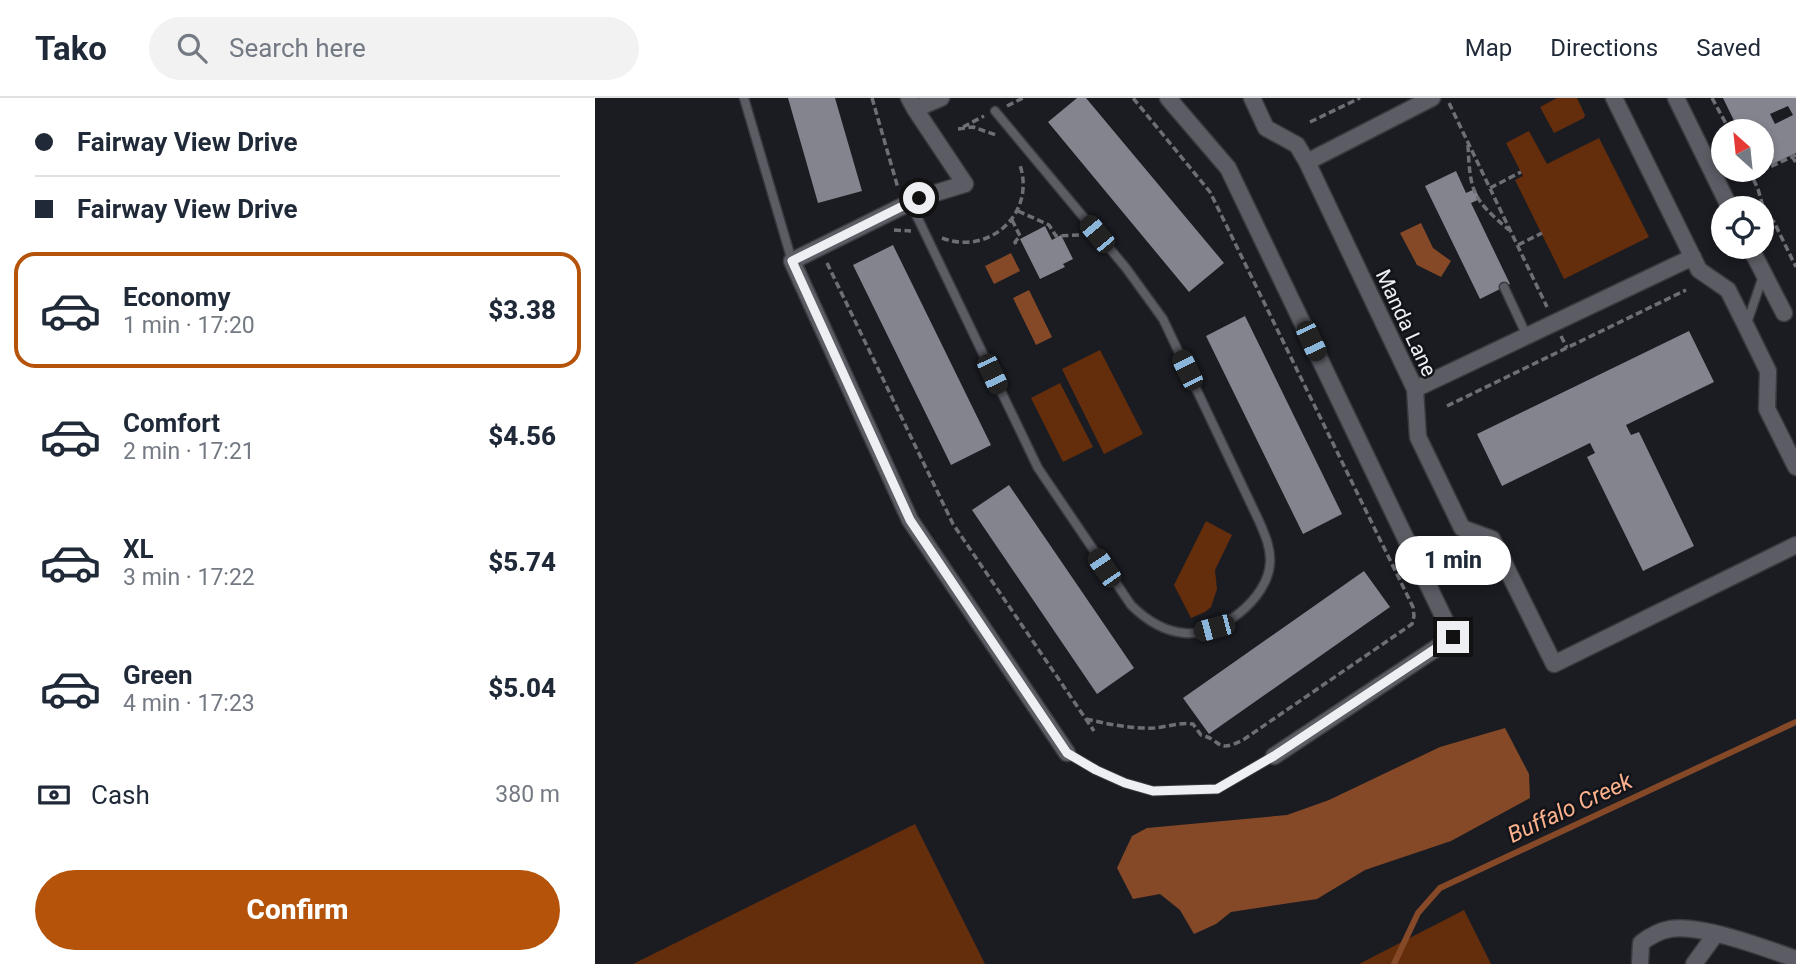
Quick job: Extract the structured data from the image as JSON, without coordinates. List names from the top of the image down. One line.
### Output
{"streets":{"street":["Manda Lane"]},"water":["Buffalo Creek"],"north":"top left","page":{"header":"Tako","search":"Search here","nav":["Map","Directions","Saved"],"banner":["Fairway View Drive","Fairway View Drive"],"list":[{"name":"Economy","note":"1 min · 17:20","value":"$3.38"},{"name":"Comfort","note":"2 min · 17:21","value":"$4.56"},{"name":"XL","note":"3 min · 17:22","value":"$5.74"},{"name":"Green","note":"4 min · 17:23","value":"$5.04"}],"bubble":"1 min","pay":["Cash","380 m"],"buttons":"Confirm"}}
